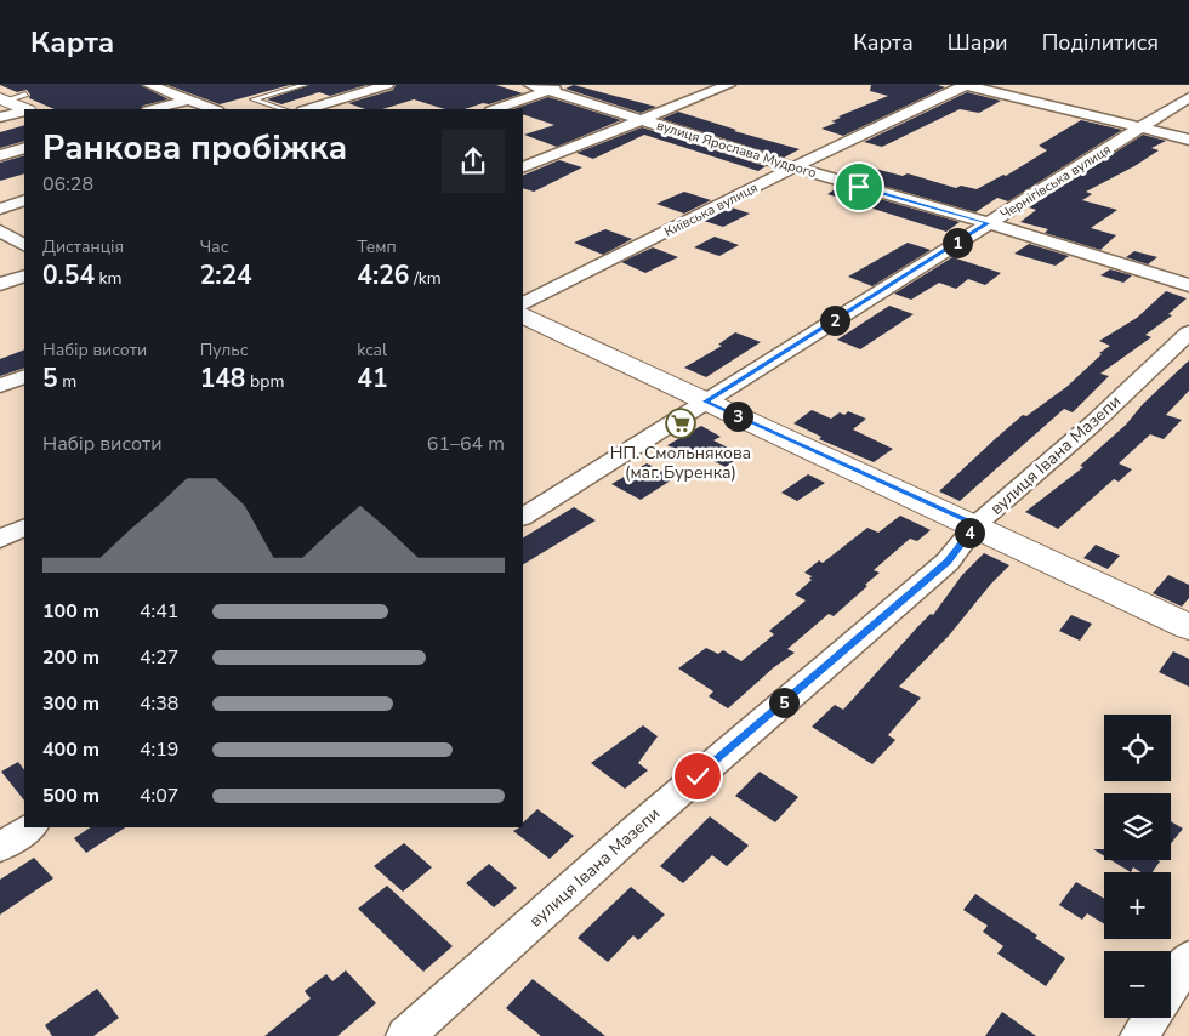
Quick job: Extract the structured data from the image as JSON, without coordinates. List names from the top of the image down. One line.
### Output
{"streets":{"street":["вулиця Ярослава Мудрого","Чернігівська вулиця","Київська вулиця","вулиця Івана Мазепи"]},"crossings":[["вулиця Ярослава Мудрого","Чернігівська вулиця"],["вулиця Ярослава Мудрого","Київська вулиця"]],"places":{"supermarket":["НП. Смольнякова (маг. Буренка)"]},"page":{"header":"Карта","nav":["Карта","Шари","Поділитися"],"heading":["Ранкова пробіжка","06:28"],"stats":[["Дистанція","0.54 km"],["Час","2:24"],["Темп","4:26 /km"],["Набір висоти","5 m"],["Пульс","148 bpm"],["kcal","41"]],"pins":["1","2","3","4","5"],"chart":["Набір висоти","61–64 m"],"list":[{"name":"100 m","note":"4:41"},{"name":"200 m","note":"4:27"},{"name":"300 m","note":"4:38"},{"name":"400 m","note":"4:19"},{"name":"500 m","note":"4:07"}],"map_buttons":["+","−"]}}
